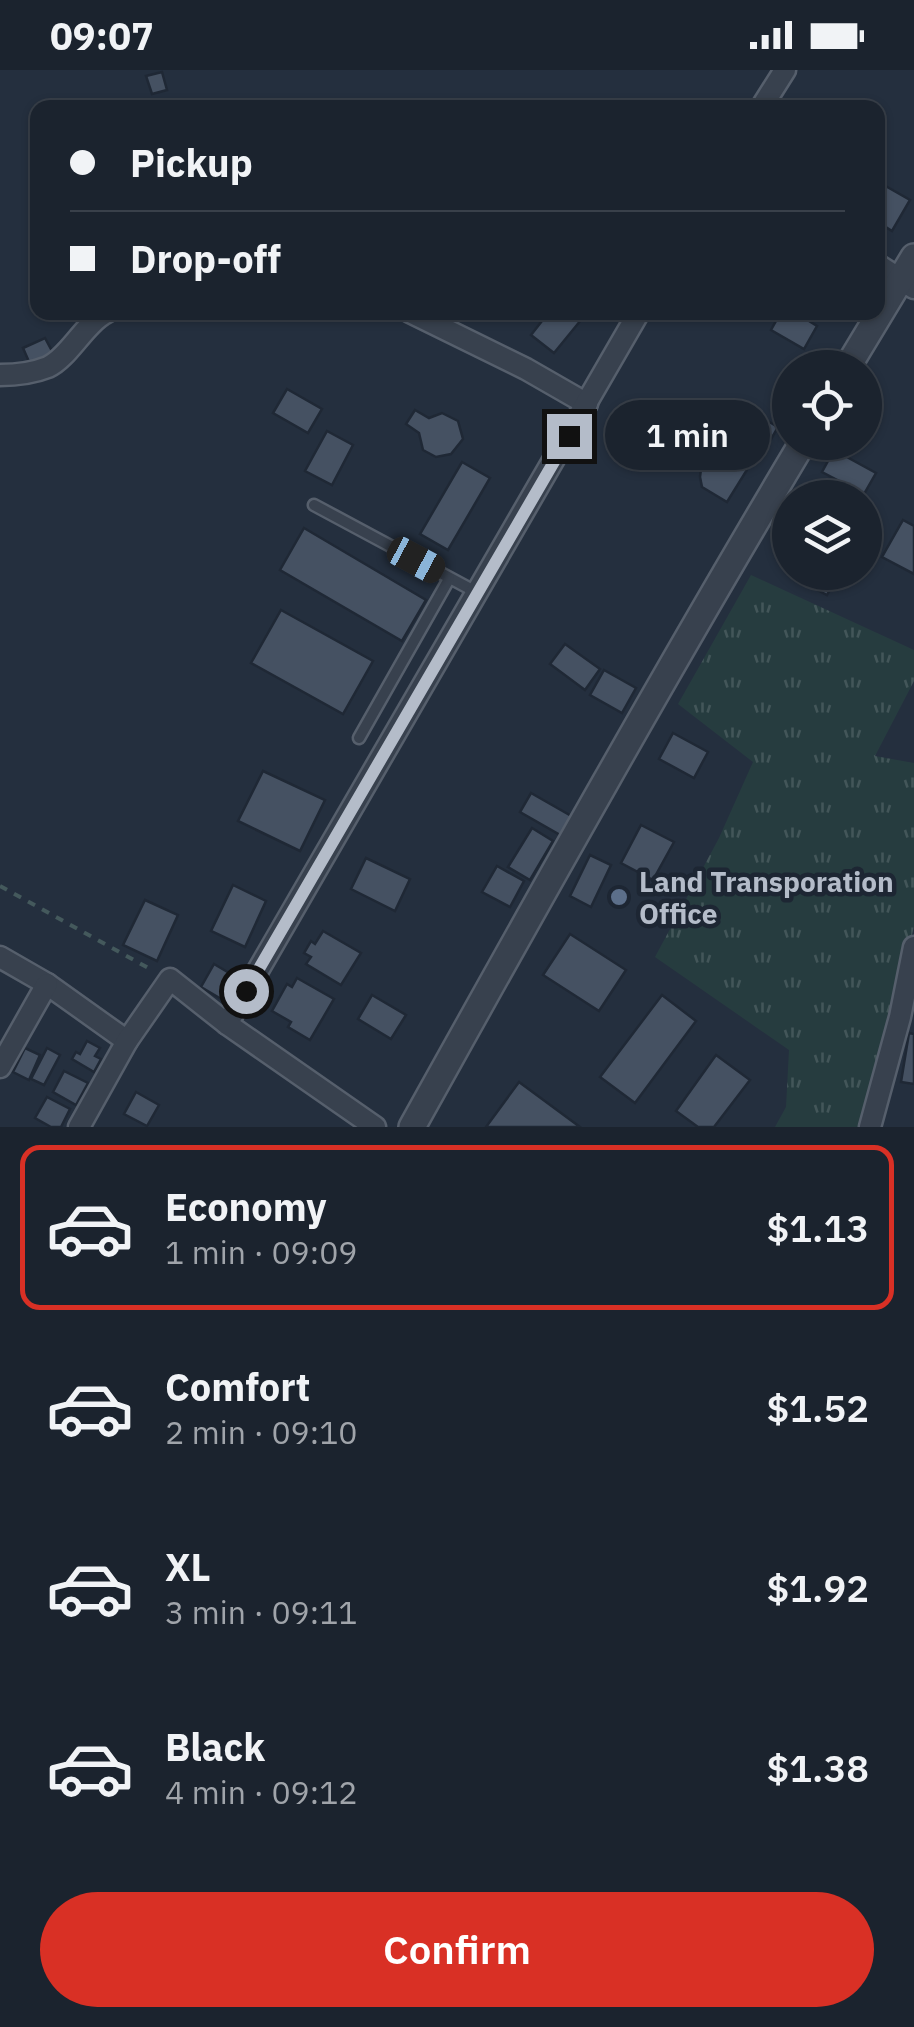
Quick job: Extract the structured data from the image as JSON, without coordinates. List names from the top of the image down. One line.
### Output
{"places":["Land Transporation Office"],"page":{"status":"09:07","banner":["Pickup","Drop-off"],"bubble":"1 min","list":[{"name":"Economy","note":"1 min · 09:09","value":"$1.13"},{"name":"Comfort","note":"2 min · 09:10","value":"$1.52"},{"name":"XL","note":"3 min · 09:11","value":"$1.92"},{"name":"Black","note":"4 min · 09:12","value":"$1.38"}],"buttons":"Confirm"}}
